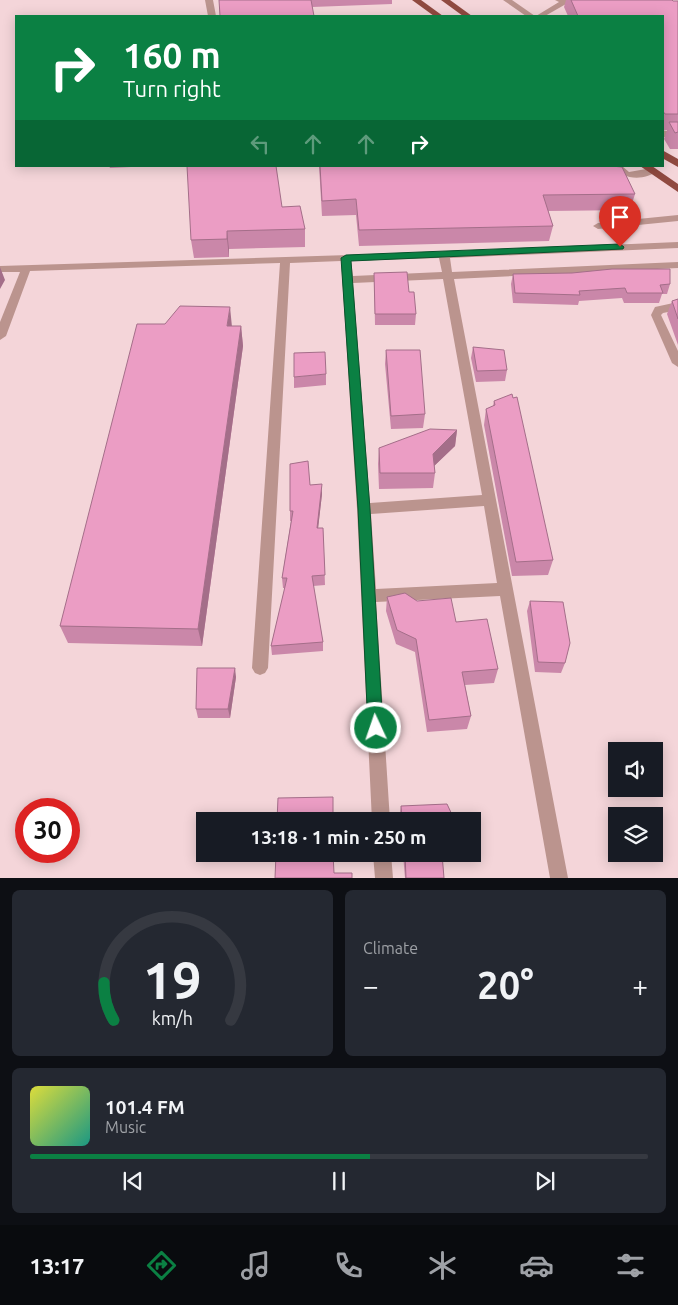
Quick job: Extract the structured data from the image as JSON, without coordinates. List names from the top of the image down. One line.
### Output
{"page":{"turn":["160 m","Turn right"],"limit":"30","trip":"13:18 · 1 min · 250 m","tile":"Climate","heat":["−","20°","+"],"song":["101.4 FM","Music"],"tabs":"13:17","gauge":["19","km/h"]}}
